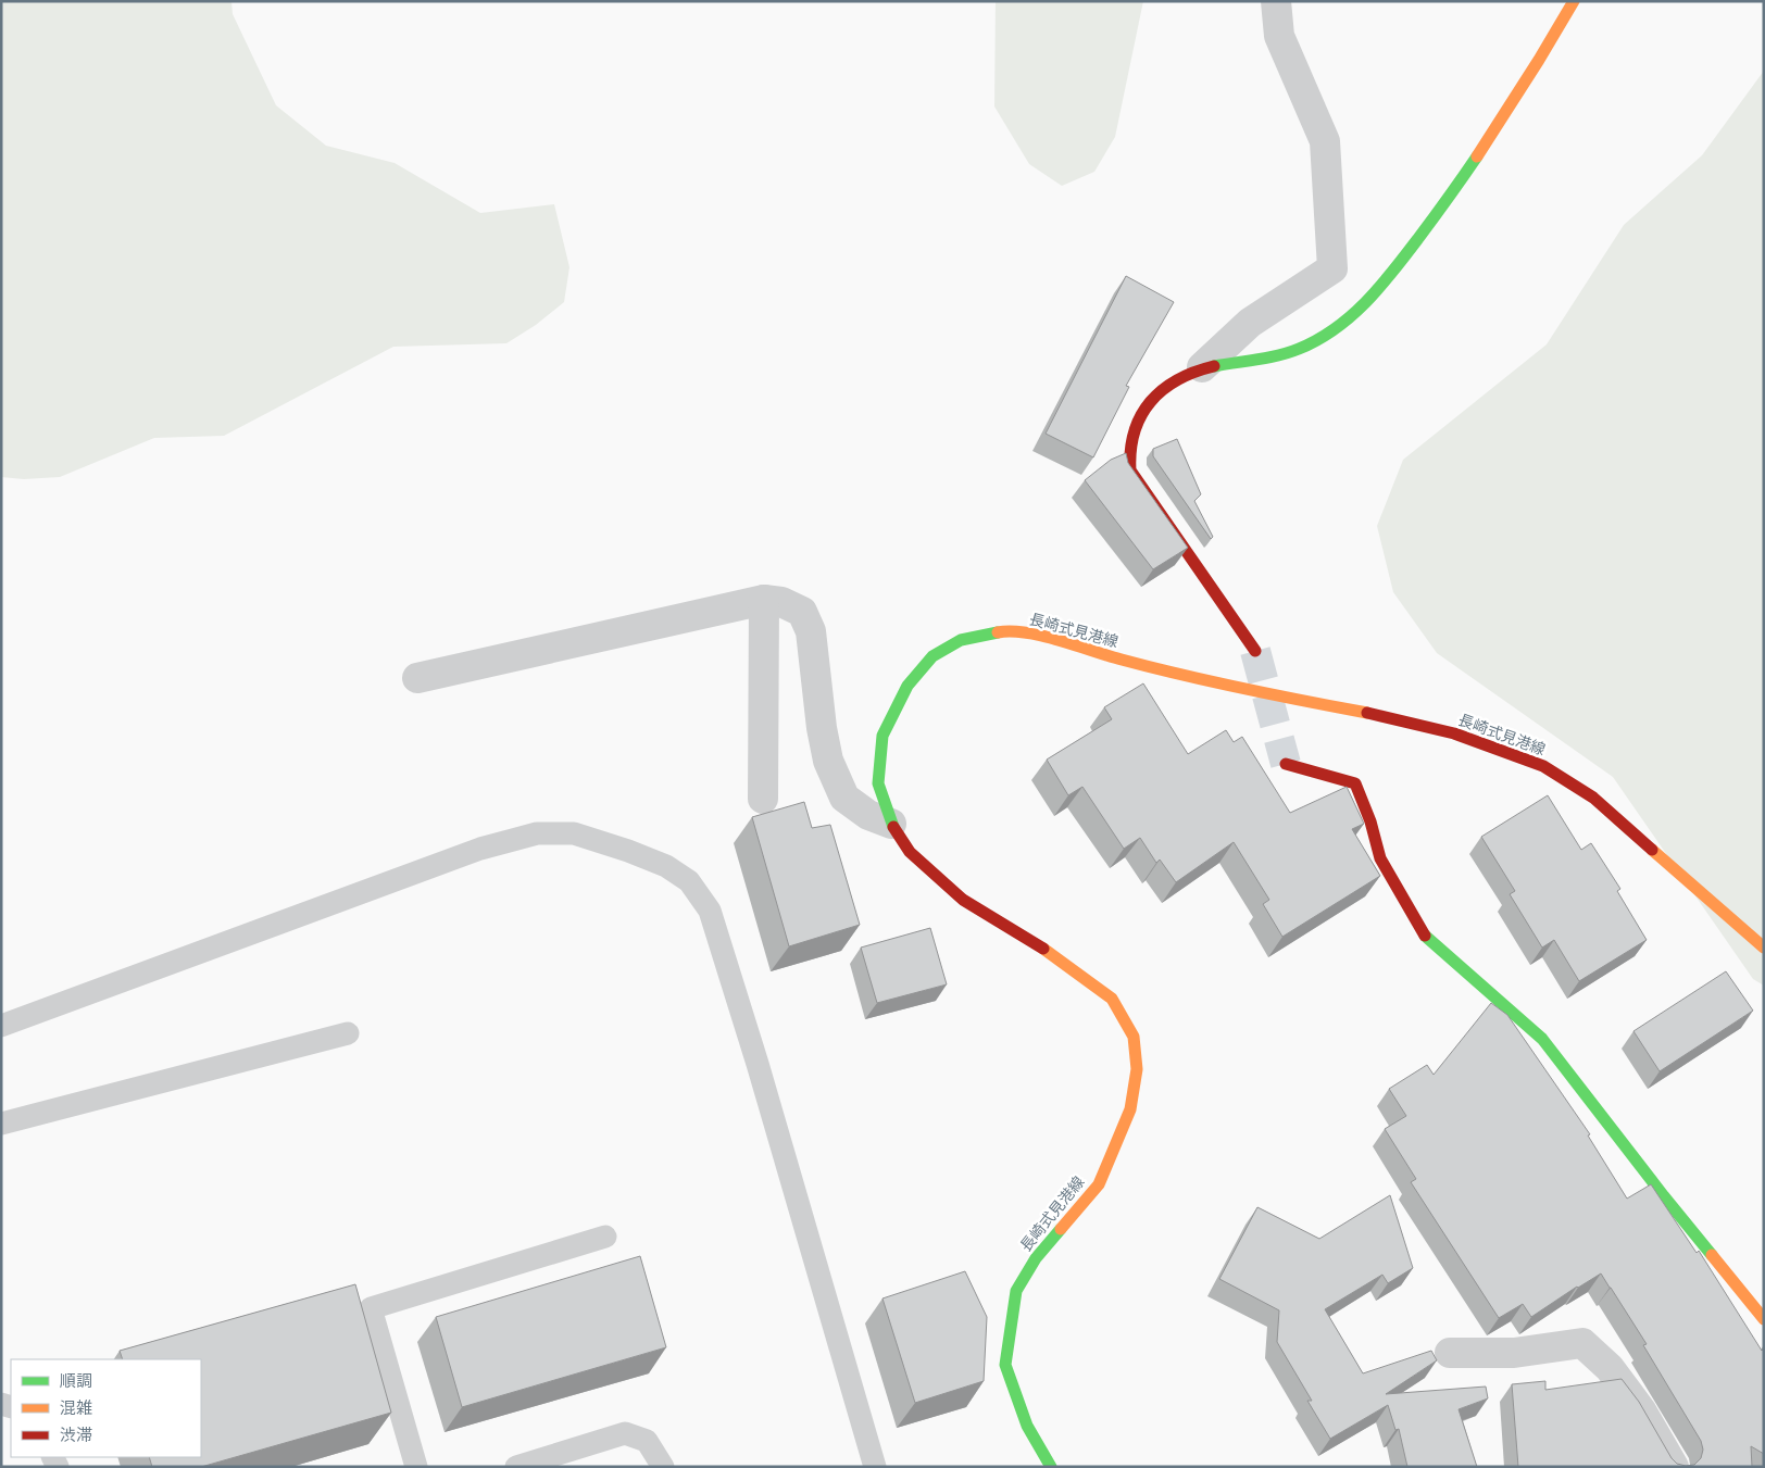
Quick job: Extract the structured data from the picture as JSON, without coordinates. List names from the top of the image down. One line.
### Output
{"streets":{"main road":["長崎式見港線"]},"legend":["順調","混雑","渋滞"]}
